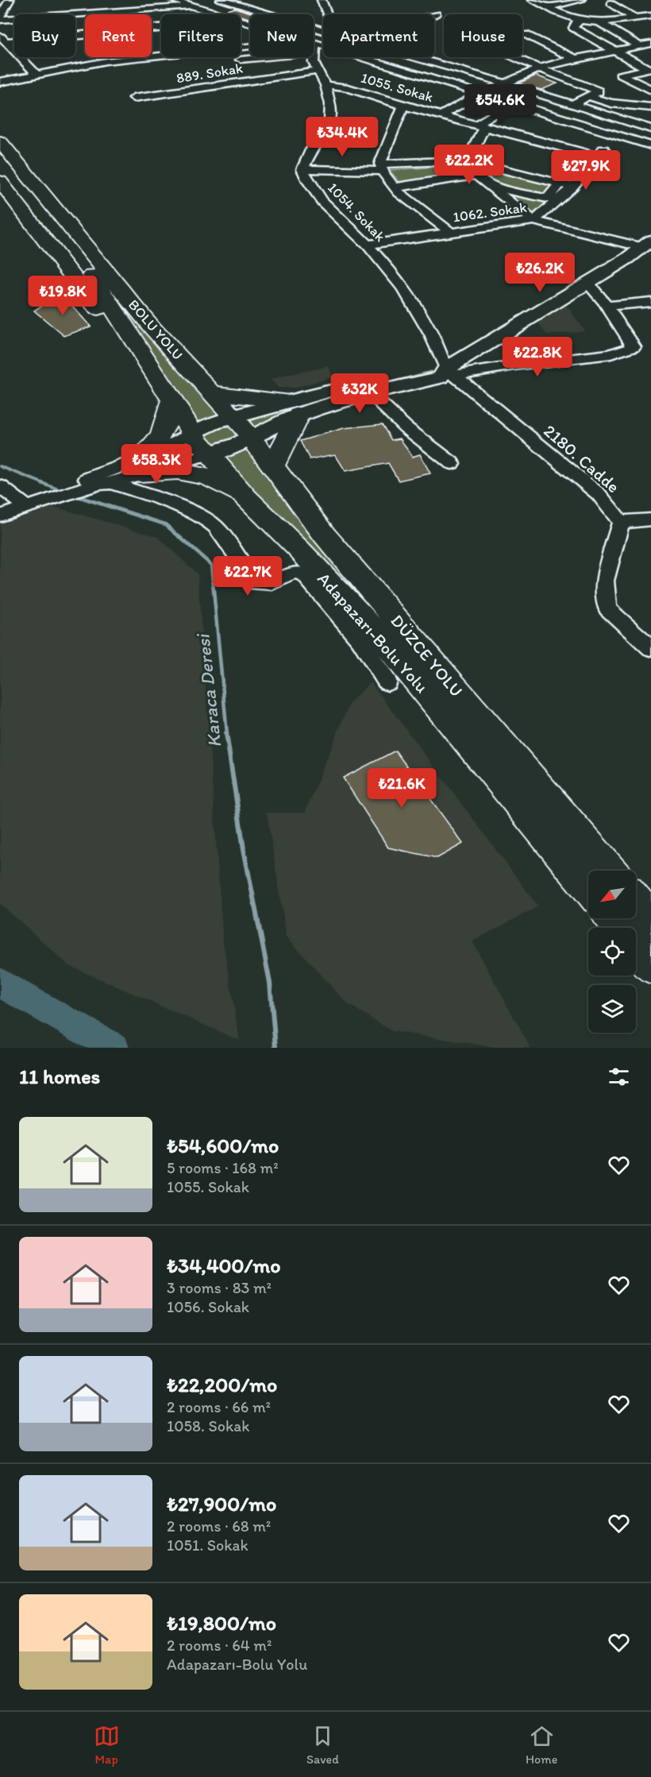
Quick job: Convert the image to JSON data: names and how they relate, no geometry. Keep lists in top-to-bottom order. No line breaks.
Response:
{"streets":{"highway":["BOLU YOLU","Adapazarı-Bolu Yolu","DÜZCE YOLU"],"street":["889. Sokak","1055. Sokak","1054. Sokak","1062. Sokak","2180. Cadde"]},"crossings":[["1054. Sokak","1062. Sokak"],["1054. Sokak","2180. Cadde"],["BOLU YOLU","DÜZCE YOLU"]],"water":["Karaca Deresi"],"north":"bottom left","page":{"chip":["Buy","Rent","Filters","New","Apartment","House"],"price":["₺54.6K","₺34.4K","₺22.2K","₺27.9K","₺26.2K","₺19.8K","₺22.8K","₺32K","₺58.3K","₺22.7K","₺21.6K"],"heading":"11 homes","list":[{"name":"₺54,600/mo","note":"5 rooms · 168 m² · 1055. Sokak"},{"name":"₺34,400/mo","note":"3 rooms · 83 m² · 1056. Sokak"},{"name":"₺22,200/mo","note":"2 rooms · 66 m² · 1058. Sokak"},{"name":"₺27,900/mo","note":"2 rooms · 68 m² · 1051. Sokak"},{"name":"₺19,800/mo","note":"2 rooms · 64 m² · Adapazarı-Bolu Yolu"}],"tabs":["Map","Saved","Home"]}}
